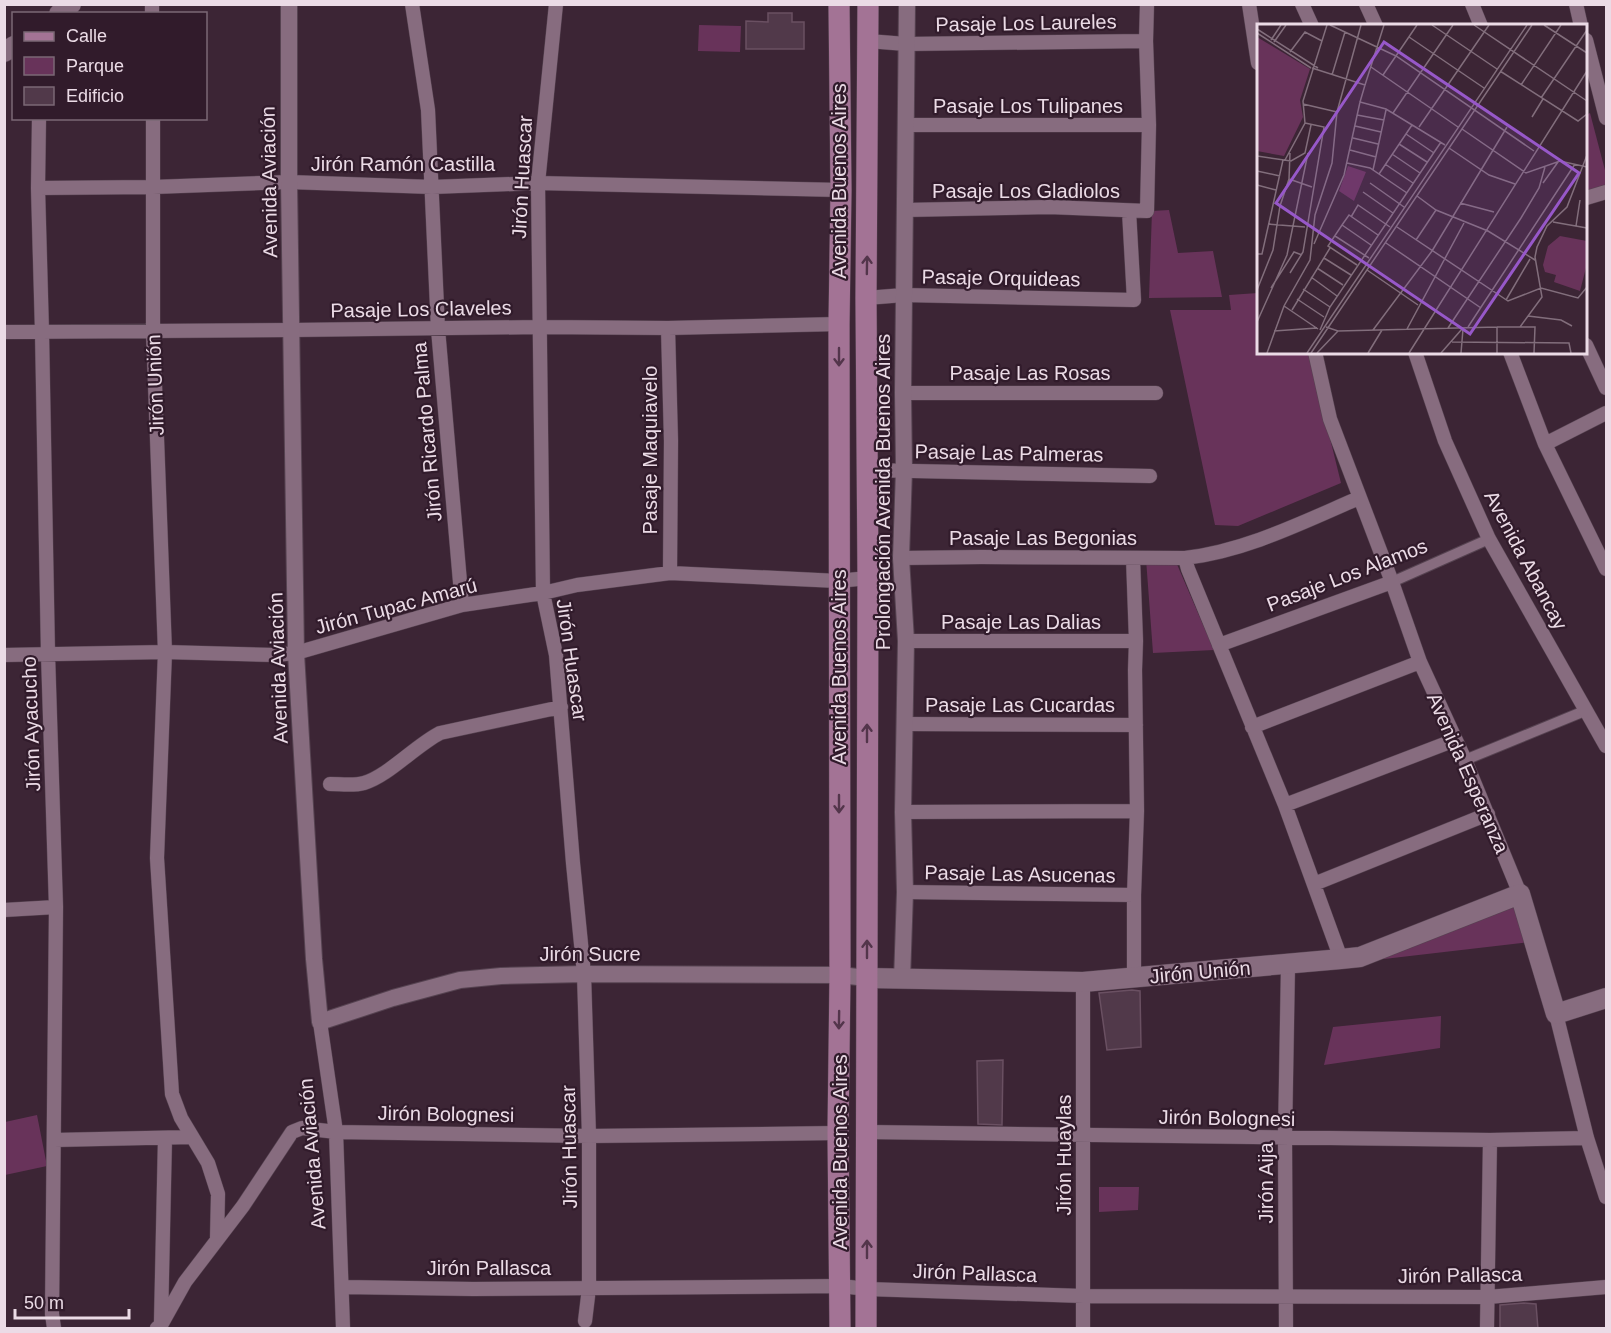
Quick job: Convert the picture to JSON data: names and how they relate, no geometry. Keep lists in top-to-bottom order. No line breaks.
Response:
{"streets":{"main road":["Avenida Buenos Aires","Jirón Unión","Avenida Esperanza"],"street":["Pasaje Los Laureles","Pasaje Los Tulipanes","Jirón Ramón Castilla","Jirón Huascar","Avenida Aviación","Pasaje Los Gladiolos","Pasaje Orquideas","Pasaje Los Claveles","Pasaje Las Rosas","Jirón Ricardo Palma","Pasaje Maquiavelo","Pasaje Las Palmeras","Prolongación Avenida Buenos Aires","Pasaje Las Begonias","Avenida Abancay","Pasaje Los Alamos","Jirón Tupac Amarú","Pasaje Las Dalias","Pasaje Las Cucardas","Jirón Ayacucho","Pasaje Las Asucenas","Jirón Sucre","Jirón Bolognesi","Jirón Huaylas","Jirón Aija","Jirón Pallasca"]},"crossings":[["Pasaje Los Laureles","Avenida Buenos Aires"],["Pasaje Los Laureles","Prolongación Avenida Buenos Aires"],["Pasaje Los Tulipanes","Pasaje Los Gladiolos"],["Pasaje Los Tulipanes","Prolongación Avenida Buenos Aires"],["Jirón Ramón Castilla","Jirón Huascar"],["Jirón Ramón Castilla","Avenida Buenos Aires"],["Jirón Ramón Castilla","Avenida Aviación"],["Jirón Ramón Castilla","Jirón Unión"],["Jirón Ramón Castilla","Jirón Ricardo Palma"],["Jirón Ramón Castilla","Jirón Ayacucho"],["Jirón Huascar","Pasaje Los Claveles"],["Jirón Huascar","Jirón Tupac Amarú"],["Jirón Huascar","Jirón Sucre"],["Jirón Huascar","Jirón Bolognesi"],["Jirón Huascar","Jirón Pallasca"],["Avenida Buenos Aires","Pasaje Orquideas"],["Avenida Buenos Aires","Pasaje Los Claveles"],["Avenida Buenos Aires","Jirón Unión"],["Avenida Buenos Aires","Pasaje Las Palmeras"],["Avenida Buenos Aires","Jirón Tupac Amarú"],["Avenida Buenos Aires","Jirón Sucre"],["Avenida Buenos Aires","Jirón Bolognesi"],["Avenida Buenos Aires","Jirón Pallasca"],["Avenida Aviación","Pasaje Los Claveles"],["Avenida Aviación","Jirón Tupac Amarú"],["Avenida Aviación","Jirón Sucre"],["Avenida Aviación","Jirón Bolognesi"],["Avenida Aviación","Jirón Pallasca"],["Pasaje Los Gladiolos","Pasaje Orquideas"],["Pasaje Los Gladiolos","Prolongación Avenida Buenos Aires"],["Pasaje Orquideas","Prolongación Avenida Buenos Aires"],["Pasaje Los Claveles","Jirón Unión"],["Pasaje Los Claveles","Jirón Ricardo Palma"],["Pasaje Los Claveles","Pasaje Maquiavelo"],["Pasaje Los Claveles","Jirón Ayacucho"],["Pasaje Las Rosas","Prolongación Avenida Buenos Aires"],["Jirón Unión","Prolongación Avenida Buenos Aires"],["Jirón Unión","Jirón Tupac Amarú"],["Jirón Unión","Avenida Esperanza"],["Jirón Unión","Jirón Sucre"],["Jirón Unión","Jirón Bolognesi"],["Jirón Unión","Jirón Huaylas"],["Jirón Unión","Jirón Aija"],["Jirón Ricardo Palma","Jirón Tupac Amarú"],["Pasaje Maquiavelo","Jirón Tupac Amarú"],["Pasaje Las Palmeras","Prolongación Avenida Buenos Aires"],["Prolongación Avenida Buenos Aires","Pasaje Las Begonias"],["Prolongación Avenida Buenos Aires","Pasaje Las Dalias"],["Prolongación Avenida Buenos Aires","Pasaje Las Cucardas"],["Prolongación Avenida Buenos Aires","Pasaje Las Asucenas"],["Pasaje Las Begonias","Avenida Esperanza"],["Avenida Abancay","Pasaje Los Alamos"],["Pasaje Los Alamos","Avenida Esperanza"],["Jirón Tupac Amarú","Jirón Ayacucho"],["Avenida Esperanza","Jirón Bolognesi"],["Jirón Bolognesi","Jirón Huaylas"],["Jirón Bolognesi","Jirón Aija"],["Jirón Huaylas","Jirón Pallasca"],["Jirón Aija","Jirón Pallasca"]],"legend":["Calle","Parque","Edificio"],"scale_bar":"50 m"}
